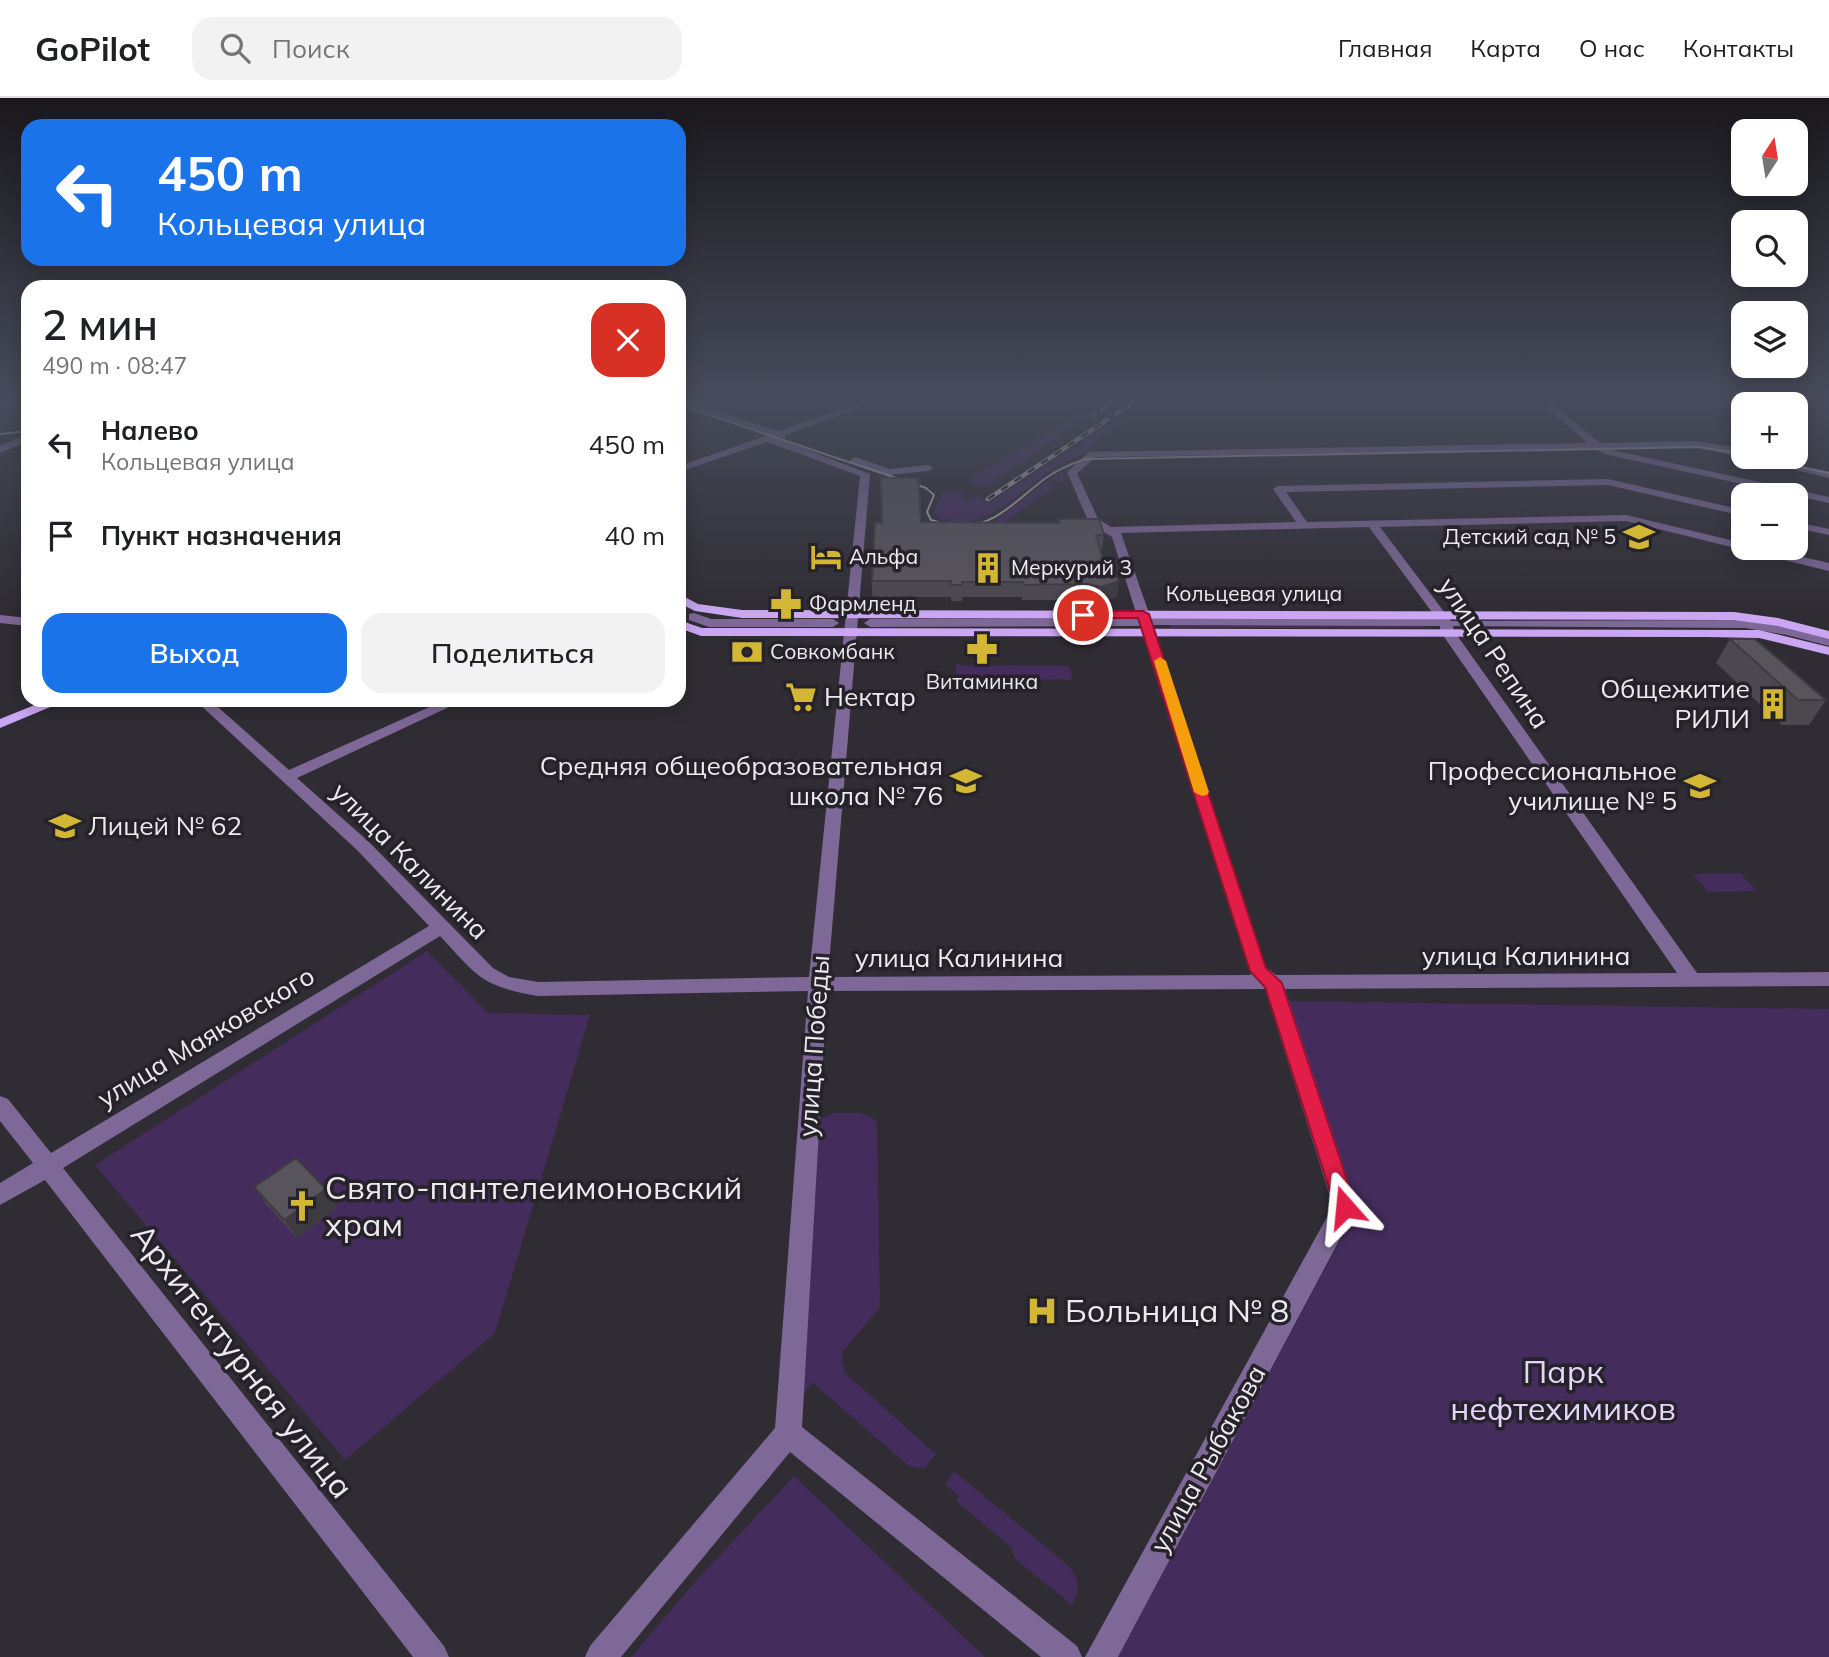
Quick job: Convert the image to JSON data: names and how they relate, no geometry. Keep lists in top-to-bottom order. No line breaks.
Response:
{"streets":{"main road":["Кольцевая улица"],"street":["улица Репина","улица Калинина","улица Маяковского","улица Победы","Архитектурная улица","улица Рыбакова"]},"crossings":[["Кольцевая улица","улица Репина"],["Кольцевая улица","улица Победы"],["Кольцевая улица","улица Рыбакова"],["улица Репина","улица Калинина"],["улица Калинина","улица Маяковского"],["улица Калинина","улица Победы"],["улица Калинина","улица Рыбакова"],["улица Маяковского","Архитектурная улица"]],"parks":["Парк нефтехимиков"],"places":{"school or university":["Детский сад № 5","Средняя общеобразовательная школа № 76","Профессиональное училище № 5","Лицей № 62"],"hotel":["Альфа"],"building":["Меркурий 3","Общежитие РИЛИ"],"pharmacy":["Фармленд","Витаминка"],"bank":["Совкомбанк"],"supermarket":["Нектар"],"church":["Свято-пантелеимоновский храм"],"hospital":["Больница № 8"]},"north":"top","page":{"header":"GoPilot","search":"Поиск","nav":["Главная","Карта","О нас","Контакты"],"map_buttons":["+","−"],"turn":["450 m","Кольцевая улица"],"heading":["2 мин","490 m · 08:47"],"list":[{"name":"Налево","note":"Кольцевая улица","value":"450 m"},{"name":"Пункт назначения","value":"40 m"}],"buttons":["Выход","Поделиться"]}}
